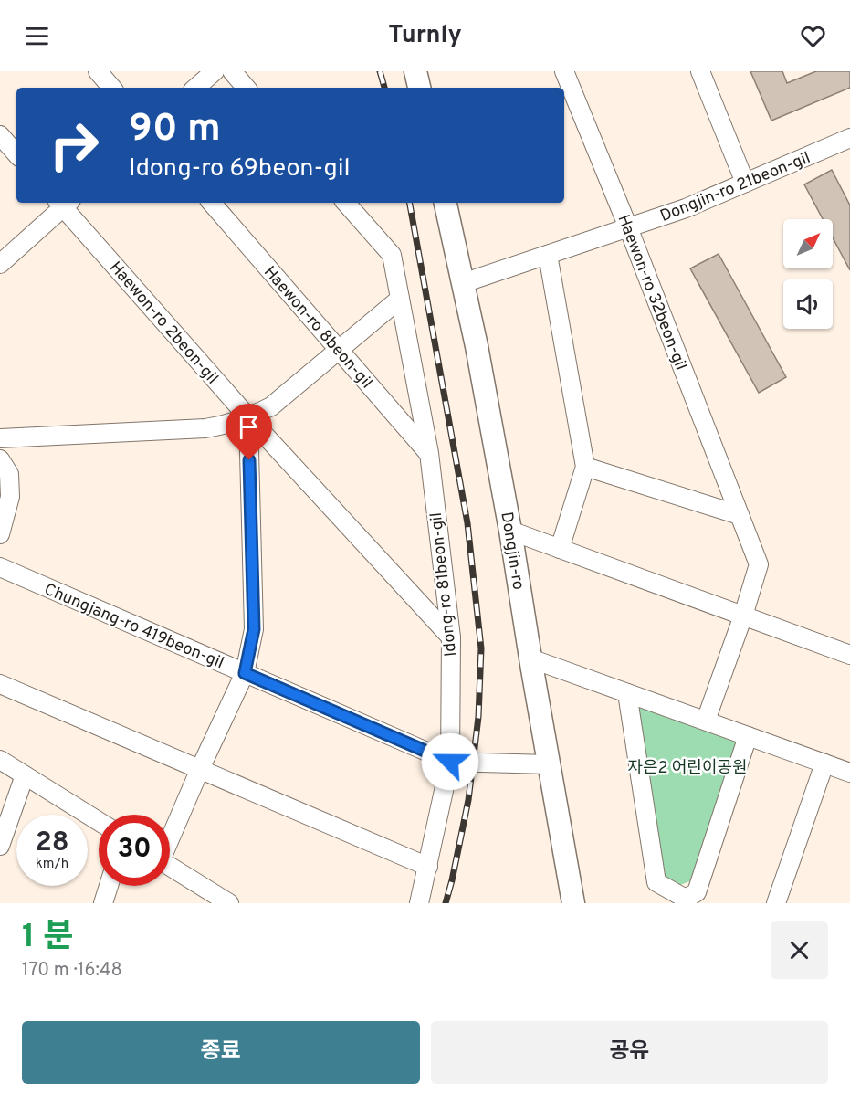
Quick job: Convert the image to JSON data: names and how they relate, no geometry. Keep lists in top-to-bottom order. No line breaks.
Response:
{"streets":{"main road":["Dongjin-ro"],"street":["Dongjin-ro 21beon-gil","Haewon-ro 32beon-gil","Haewon-ro 2beon-gil","Haewon-ro 8beon-gil","Idong-ro 81beon-gil","Chungjang-ro 419beon-gil"]},"crossings":[["Dongjin-ro 21beon-gil","Haewon-ro 32beon-gil"],["Dongjin-ro 21beon-gil","Dongjin-ro"],["Haewon-ro 2beon-gil","Idong-ro 81beon-gil"],["Haewon-ro 8beon-gil","Idong-ro 81beon-gil"],["Dongjin-ro","Chungjang-ro 419beon-gil"],["Idong-ro 81beon-gil","Chungjang-ro 419beon-gil"]],"parks":["자은2 어린이공원"],"north":"top right","page":{"header":"Turnly","turn":["90 m","Idong-ro 69beon-gil"],"speed":"28 km/h","limit":"30","heading":["1 분","170 m · 16:48"],"buttons":["종료","공유"]}}
